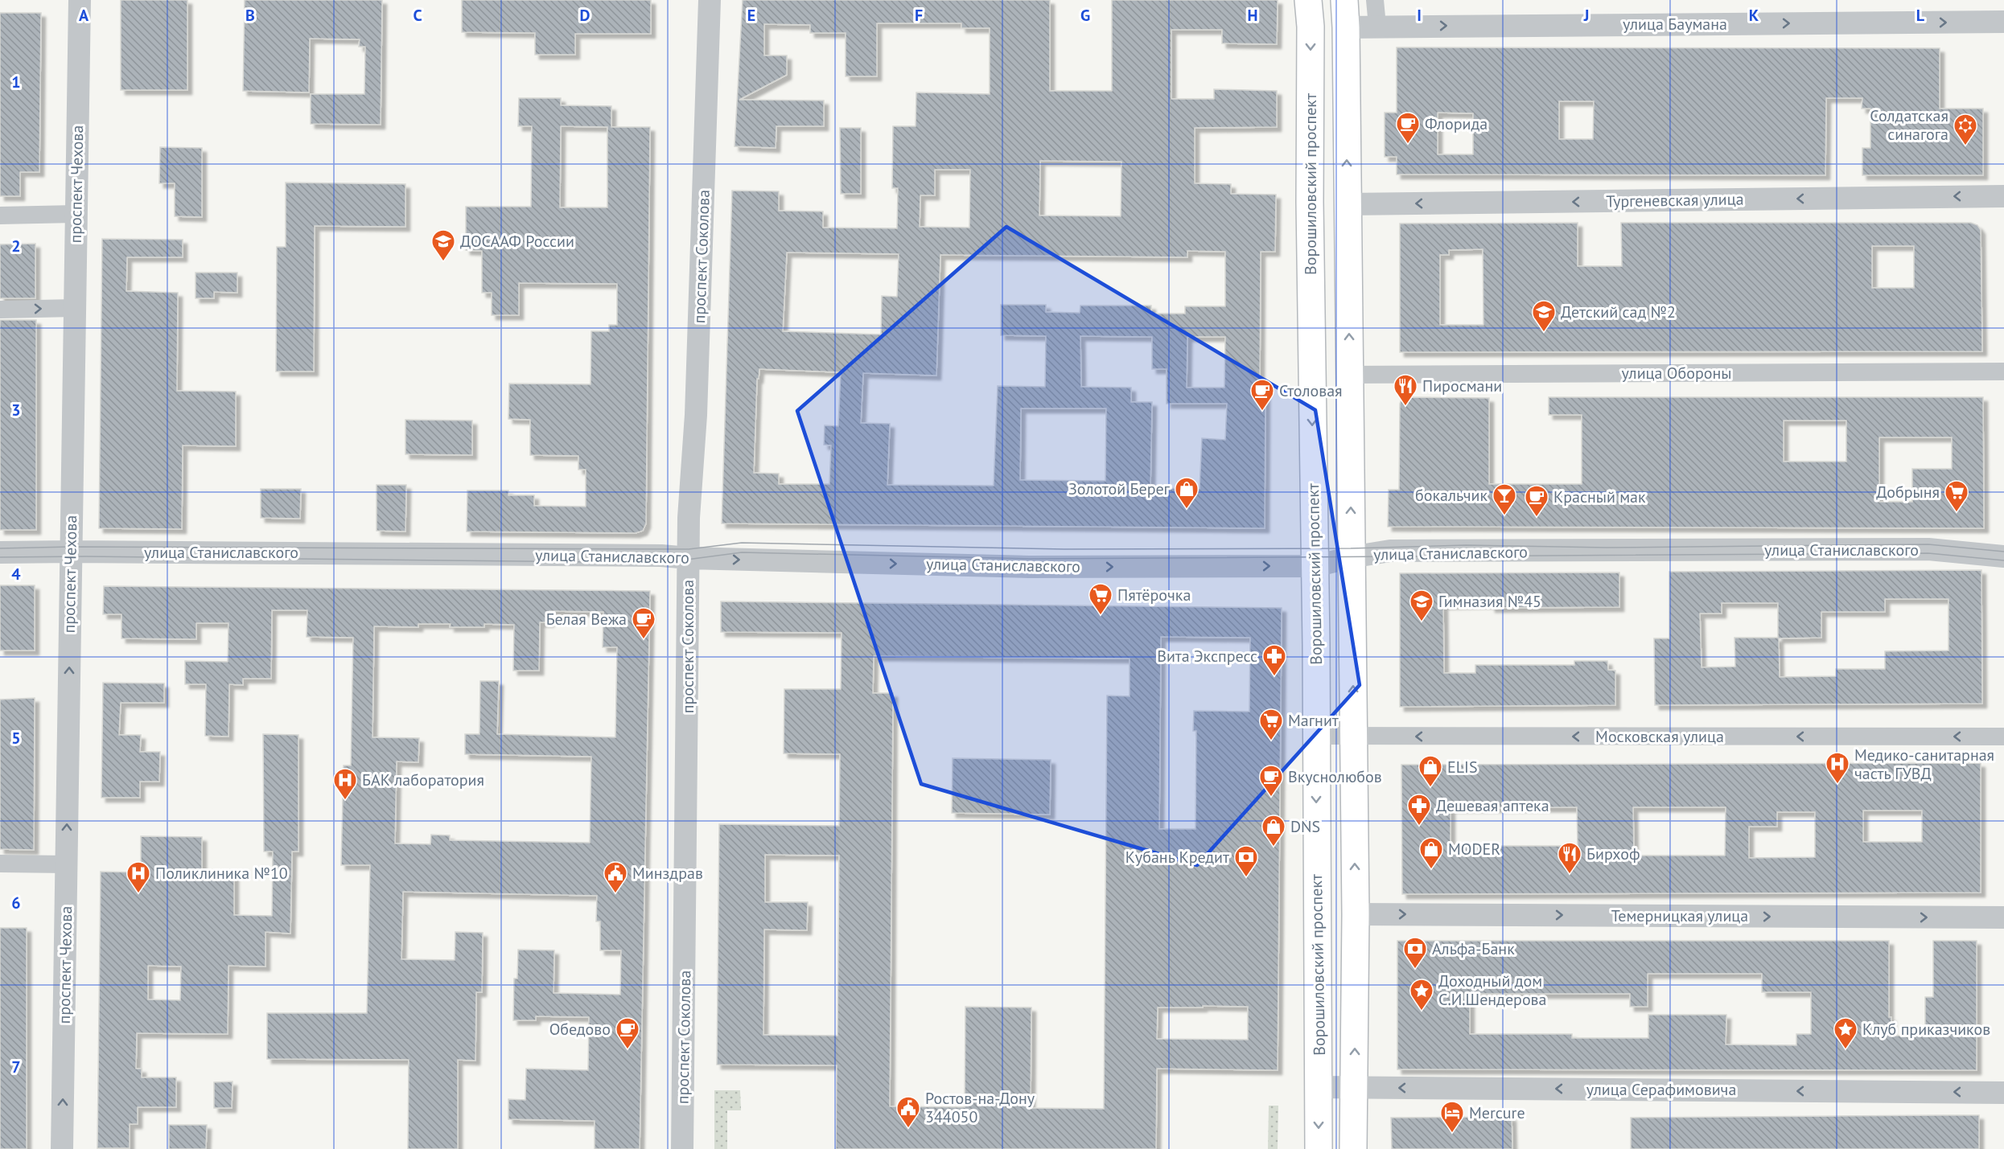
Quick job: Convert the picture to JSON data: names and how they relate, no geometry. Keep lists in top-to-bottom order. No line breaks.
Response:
{"streets":{"main road":["Ворошиловский проспект"],"street":["улица Баумана","проспект Чехова","Тургеневская улица","проспект Соколова","улица Обороны","улица Станиславского","Московская улица","Темерницкая улица","улица Серафимовича"]},"crossings":[["проспект Чехова","улица Станиславского"],["Ворошиловский проспект","улица Станиславского"],["Ворошиловский проспект","Московская улица"],["Ворошиловский проспект","улица Серафимовича"],["проспект Соколова","улица Станиславского"]],"one_way":["улица Баумана","проспект Чехова","Тургеневская улица","Московская улица","Темерницкая улица","улица Серафимовича"],"places":{"cafe":["Флорида","Столовая","Красный мак","Белая Вежа","Вкуснолюбов","Обедово"],"synagogue":["Солдатская синагога"],"school or university":["ДОСААФ России","Детский сад №2","Гимназия №45"],"restaurant":["Пиросмани","Бирхоф"],"shop":["Золотой Берег","ELIS","DNS","MODER"],"supermarket":["Добрыня","Пятёрочка","Магнит"],"bar":["бокальчик"],"pharmacy":["Вита Экспресс","Дешевая аптека"],"hospital":["Медико-санитарная часть ГУВД","БАК лаборатория","Поликлиника №10"],"bank":["Кубань Кредит","Альфа-Банк"],"public building":["Минздрав","Ростов-на-Дону 344050"],"place":["Доходный дом С.И.Шендерова","Клуб приказчиков"],"hotel":["Mercure"]},"grid":{"columns":["A","B","C","D","E","F","G","H","I","J","K","L"],"rows":["1","2","3","4","5","6","7"]}}
